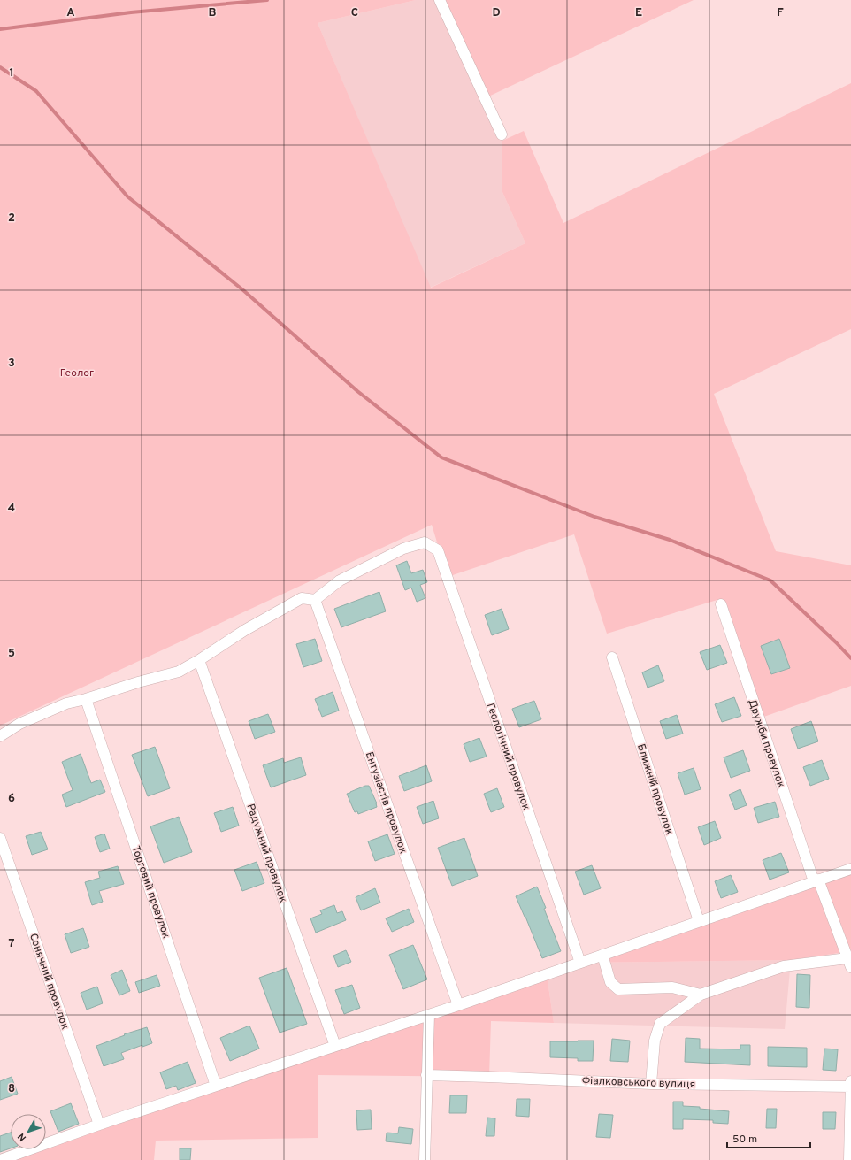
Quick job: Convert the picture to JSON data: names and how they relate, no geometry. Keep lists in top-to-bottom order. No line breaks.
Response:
{"streets":{"street":["Дружби провулок","Геологічний провулок","Ближній провулок","Ентузіастів провулок","Радужний провулок","Торговий провулок","Сонячний провулок","Фіалковського вулиця"]},"crossings":[["Геологічний провулок","Ентузіастів провулок"]],"parks":["Геолог"],"scale_bar":"50 m","north":"bottom left","grid":{"columns":["A","B","C","D","E","F"],"rows":["1","2","3","4","5","6","7","8"]}}
